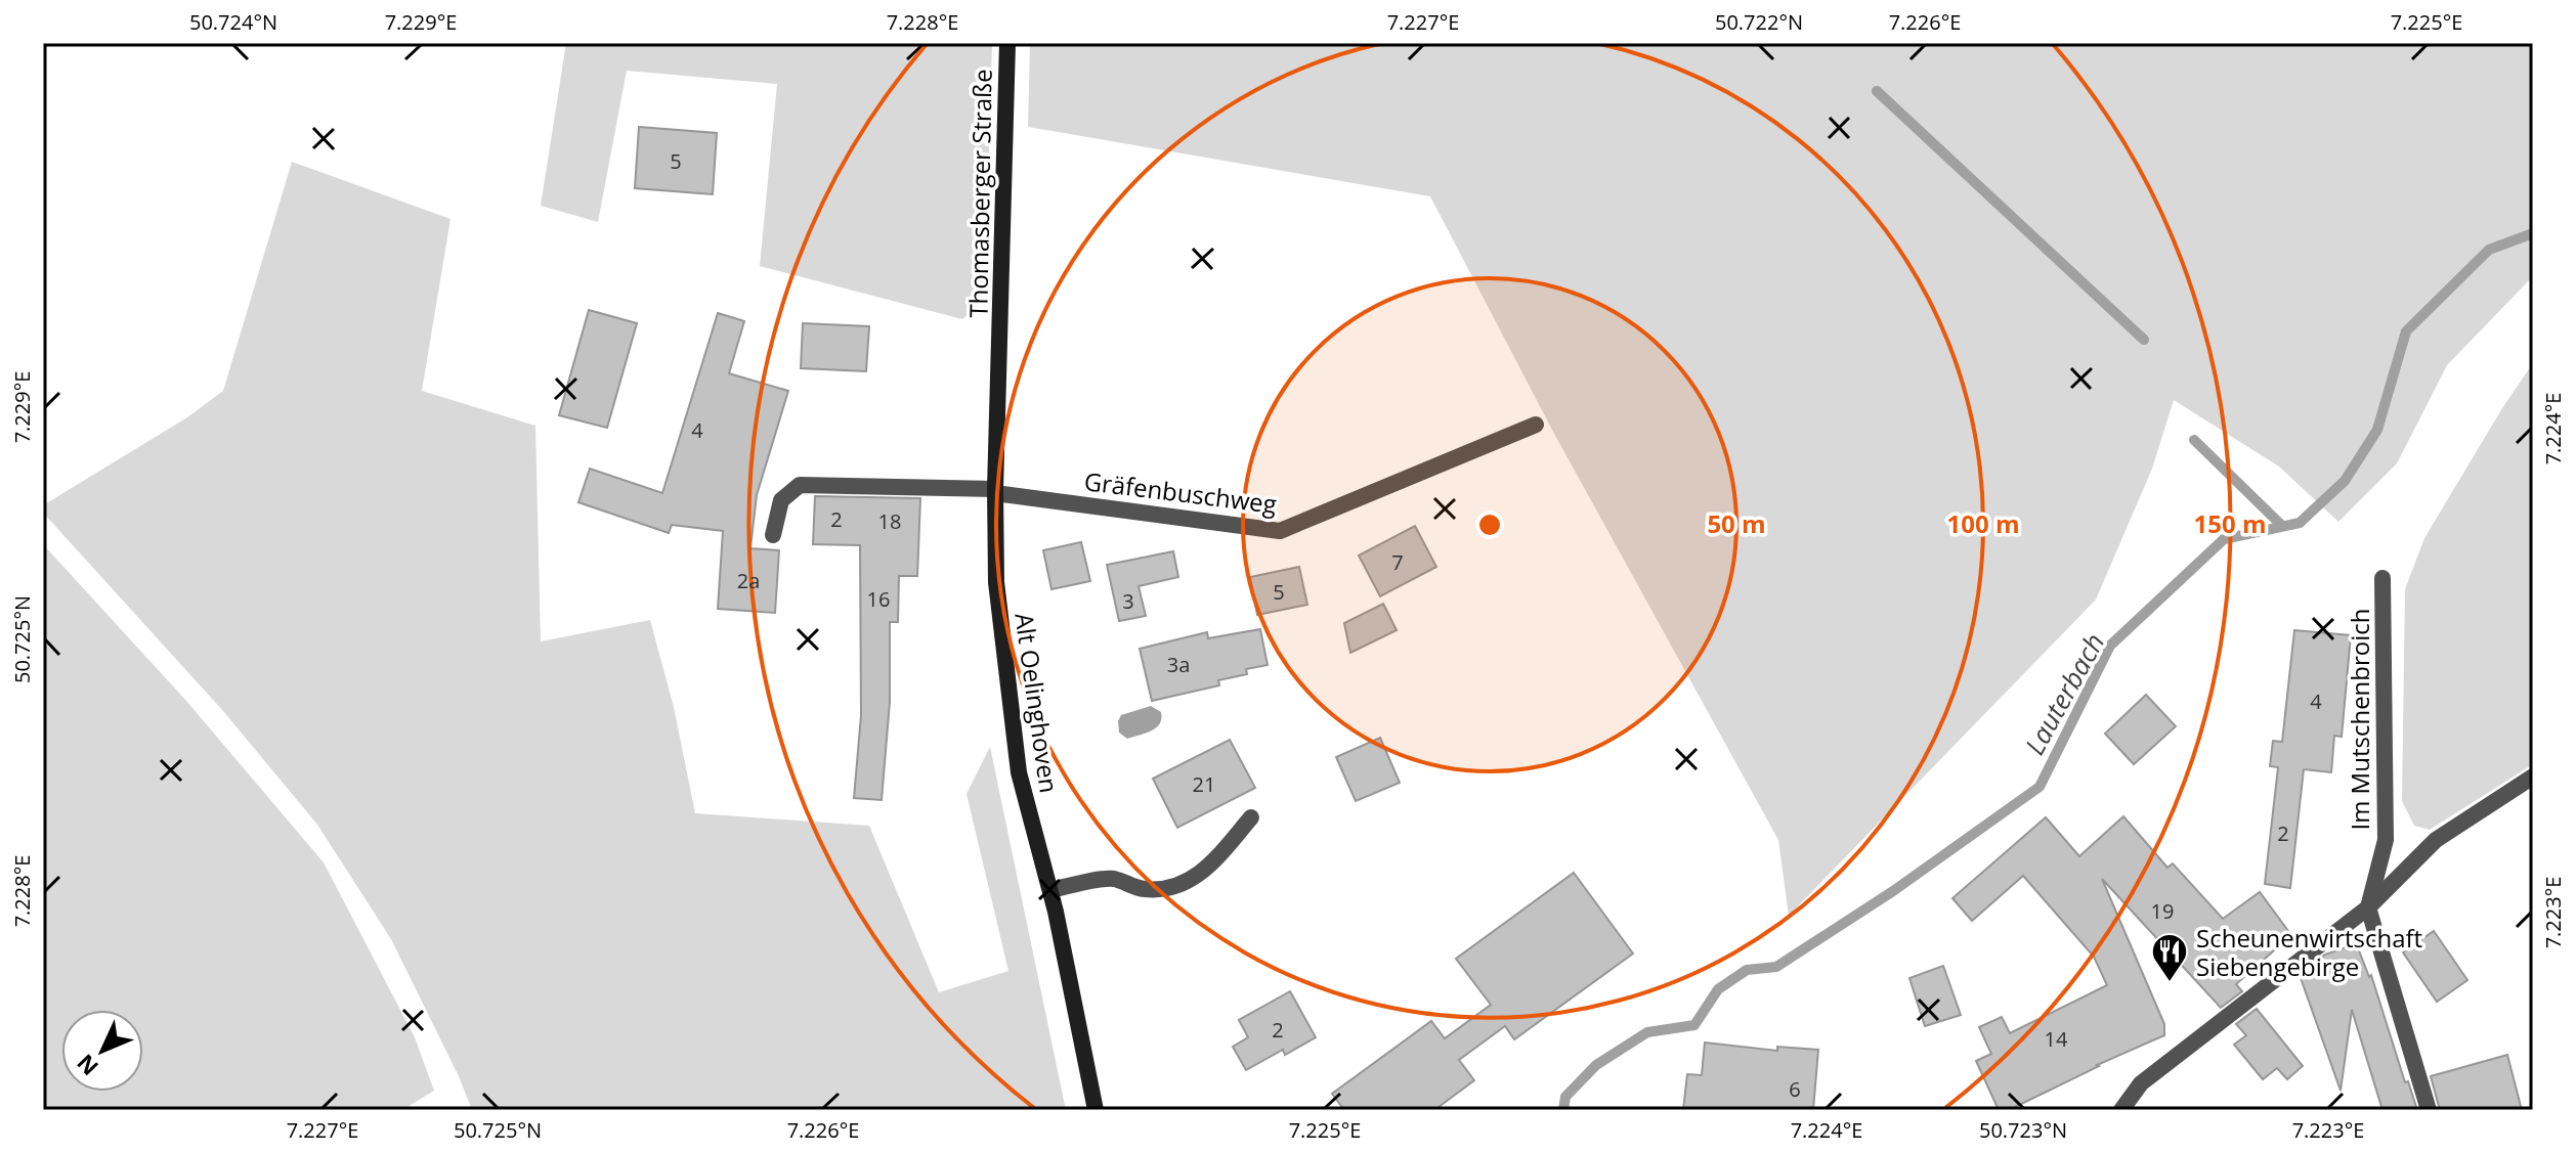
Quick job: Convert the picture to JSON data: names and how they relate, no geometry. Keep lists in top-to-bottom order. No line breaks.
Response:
{"streets":{"main road":["Thomasberger Straße","Alt Oelinghoven"],"street":["Gräfenbuschweg","Im Mutschenbroich"]},"crossings":[["Thomasberger Straße","Alt Oelinghoven"],["Gräfenbuschweg","Alt Oelinghoven"]],"water":["Lauterbach"],"places":{"restaurant":["Scheunenwirtschaft Siebengebirge"]},"house_numbers":["5","4","2","18","7","2a","5","16","3","3a","4","21","2","19","2","14","6"],"north":"bottom left","coordinates":["50.724°N","7.229°E","7.228°E","7.227°E","50.722°N","7.226°E","7.225°E","7.224°E","50.725°N","7.223°E","50.723°N"],"rings":["50 m","100 m","150 m"]}
